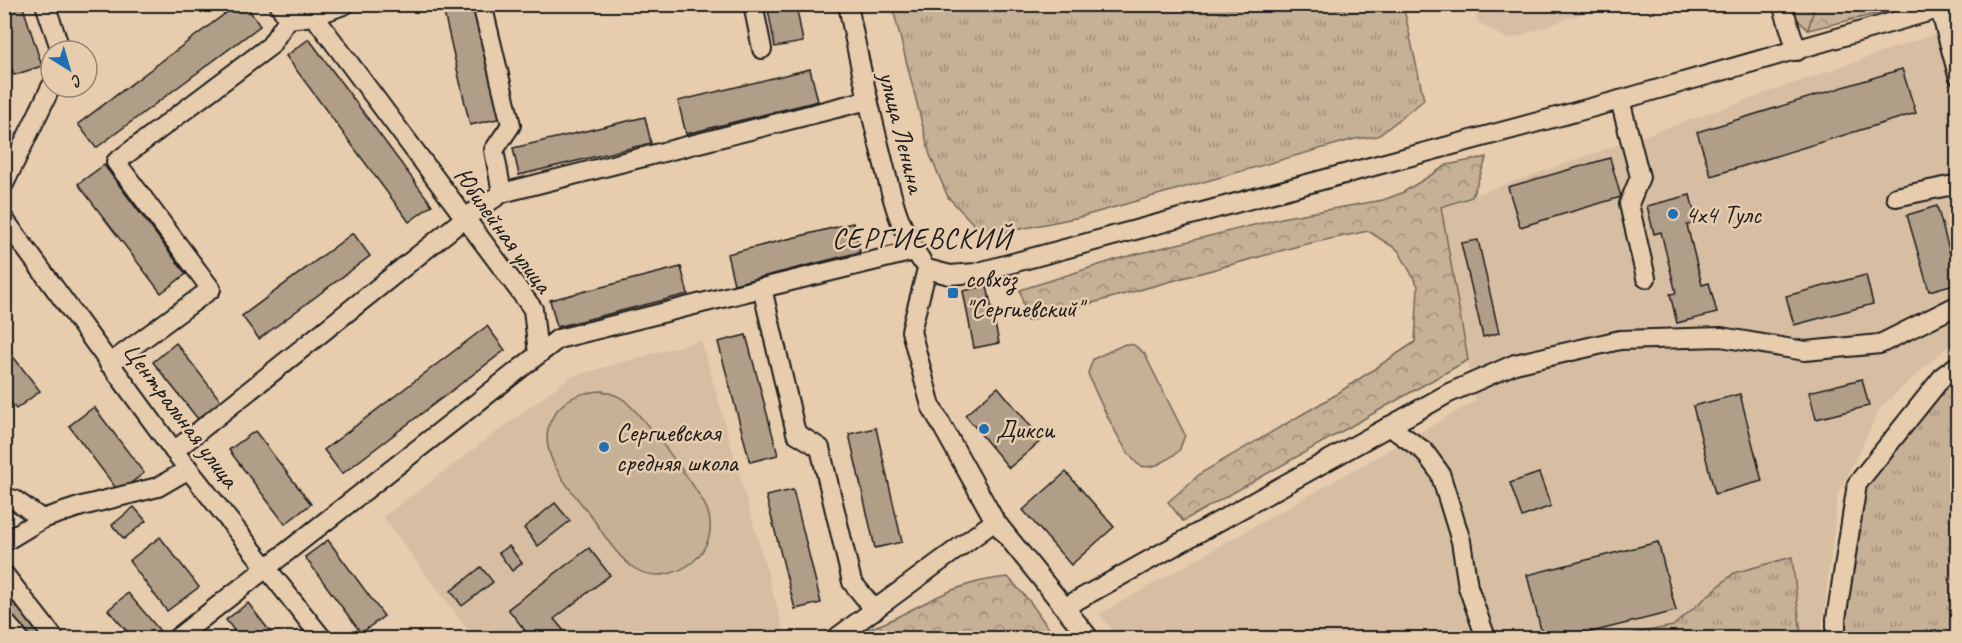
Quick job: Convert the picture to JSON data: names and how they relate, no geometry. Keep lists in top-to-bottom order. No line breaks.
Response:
{"streets":{"street":["улица Ленина","Юбилейная улица","Центральная улица"]},"districts":["СЕРГИЕВСКИЙ"],"places":{"other":["4x4 Тулс","Дикси","Сергиевская средняя школа"],"transit":["совхоз \"Сергиевский\""]},"north":"bottom right"}
